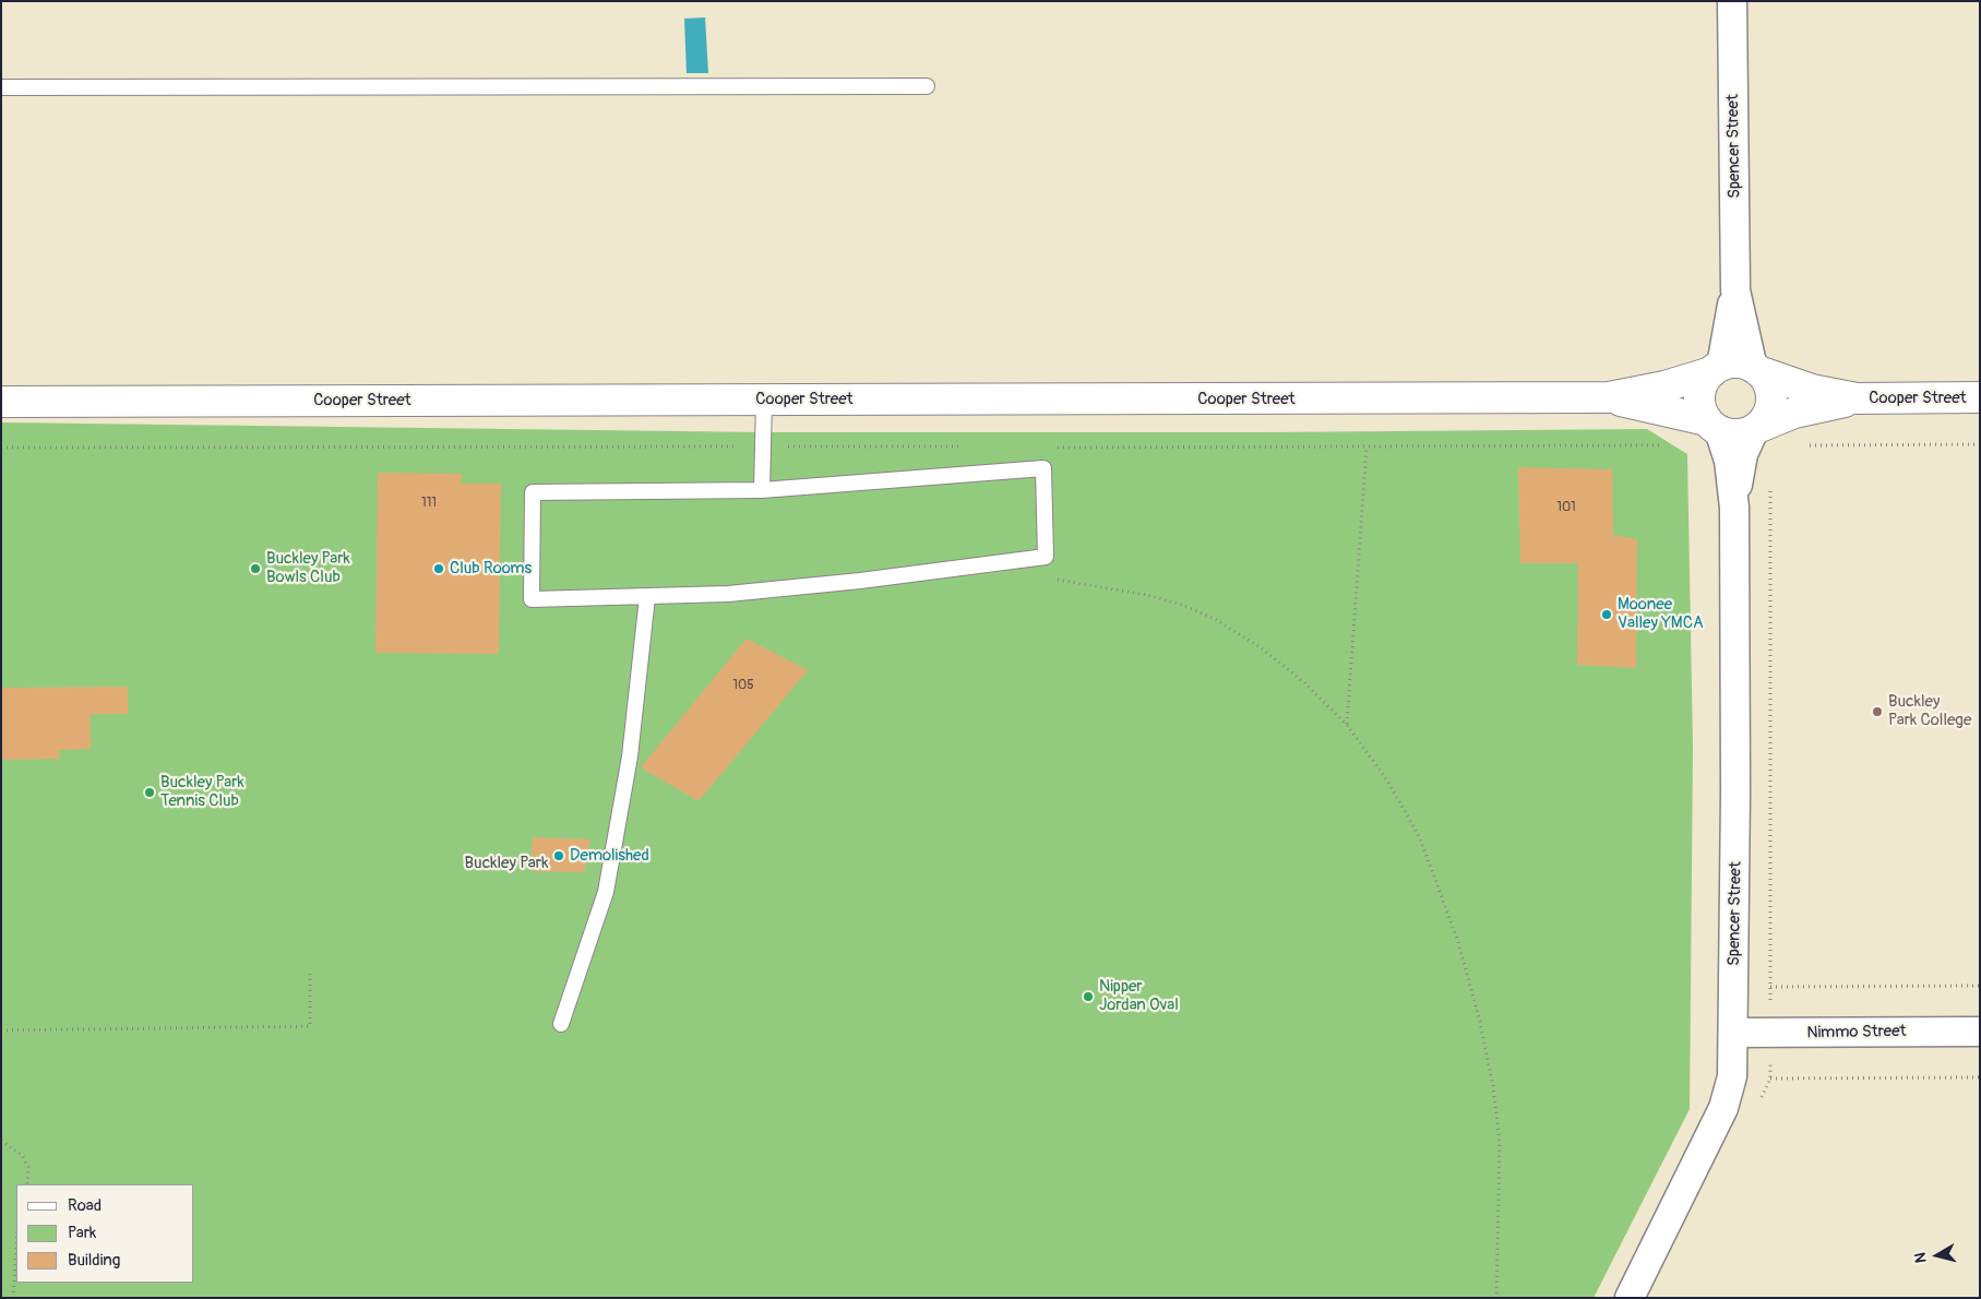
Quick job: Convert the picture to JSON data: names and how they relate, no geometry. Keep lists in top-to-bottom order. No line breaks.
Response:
{"streets":{"street":["Spencer Street","Cooper Street","Nimmo Street"]},"crossings":[["Spencer Street","Cooper Street"],["Spencer Street","Nimmo Street"]],"parks":["Buckley Park"],"places":["Buckley Park Bowls Club","Club Rooms","Moonee Valley YMCA","Buckley Park College","Buckley Park Tennis Club","Demolished","Nipper Jordan Oval"],"house_numbers":["111","101","105"],"legend":["Road","Park","Building"],"north":"left"}
